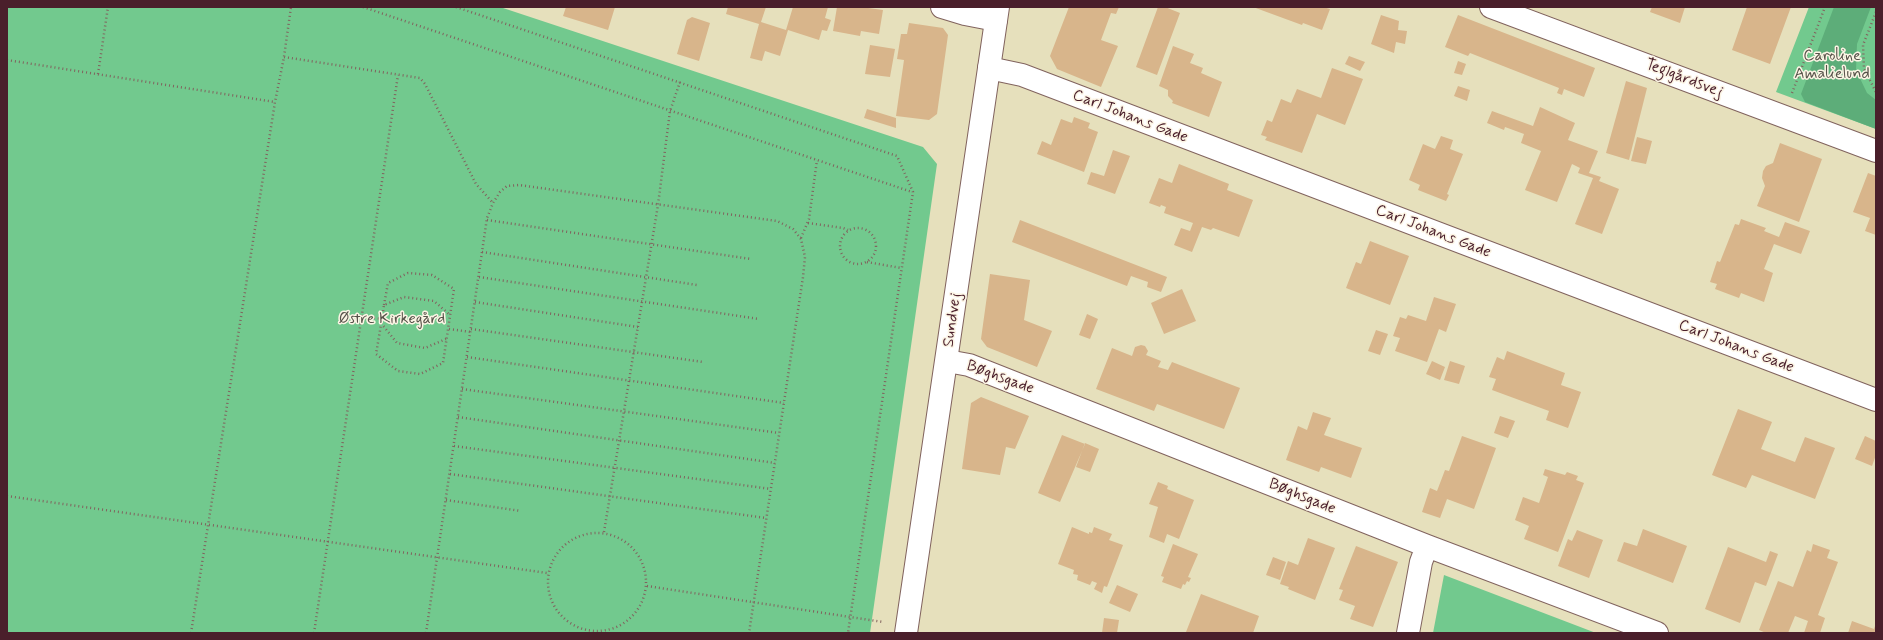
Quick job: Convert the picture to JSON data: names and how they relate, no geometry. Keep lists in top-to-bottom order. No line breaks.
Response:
{"streets":{"street":["Teglgårdsvej","Carl Johans Gade","Sundvej","Bøghsgade"]},"crossings":[["Carl Johans Gade","Sundvej"],["Sundvej","Bøghsgade"]],"parks":["Caroline Amalielund","Østre Kirkegård"]}
